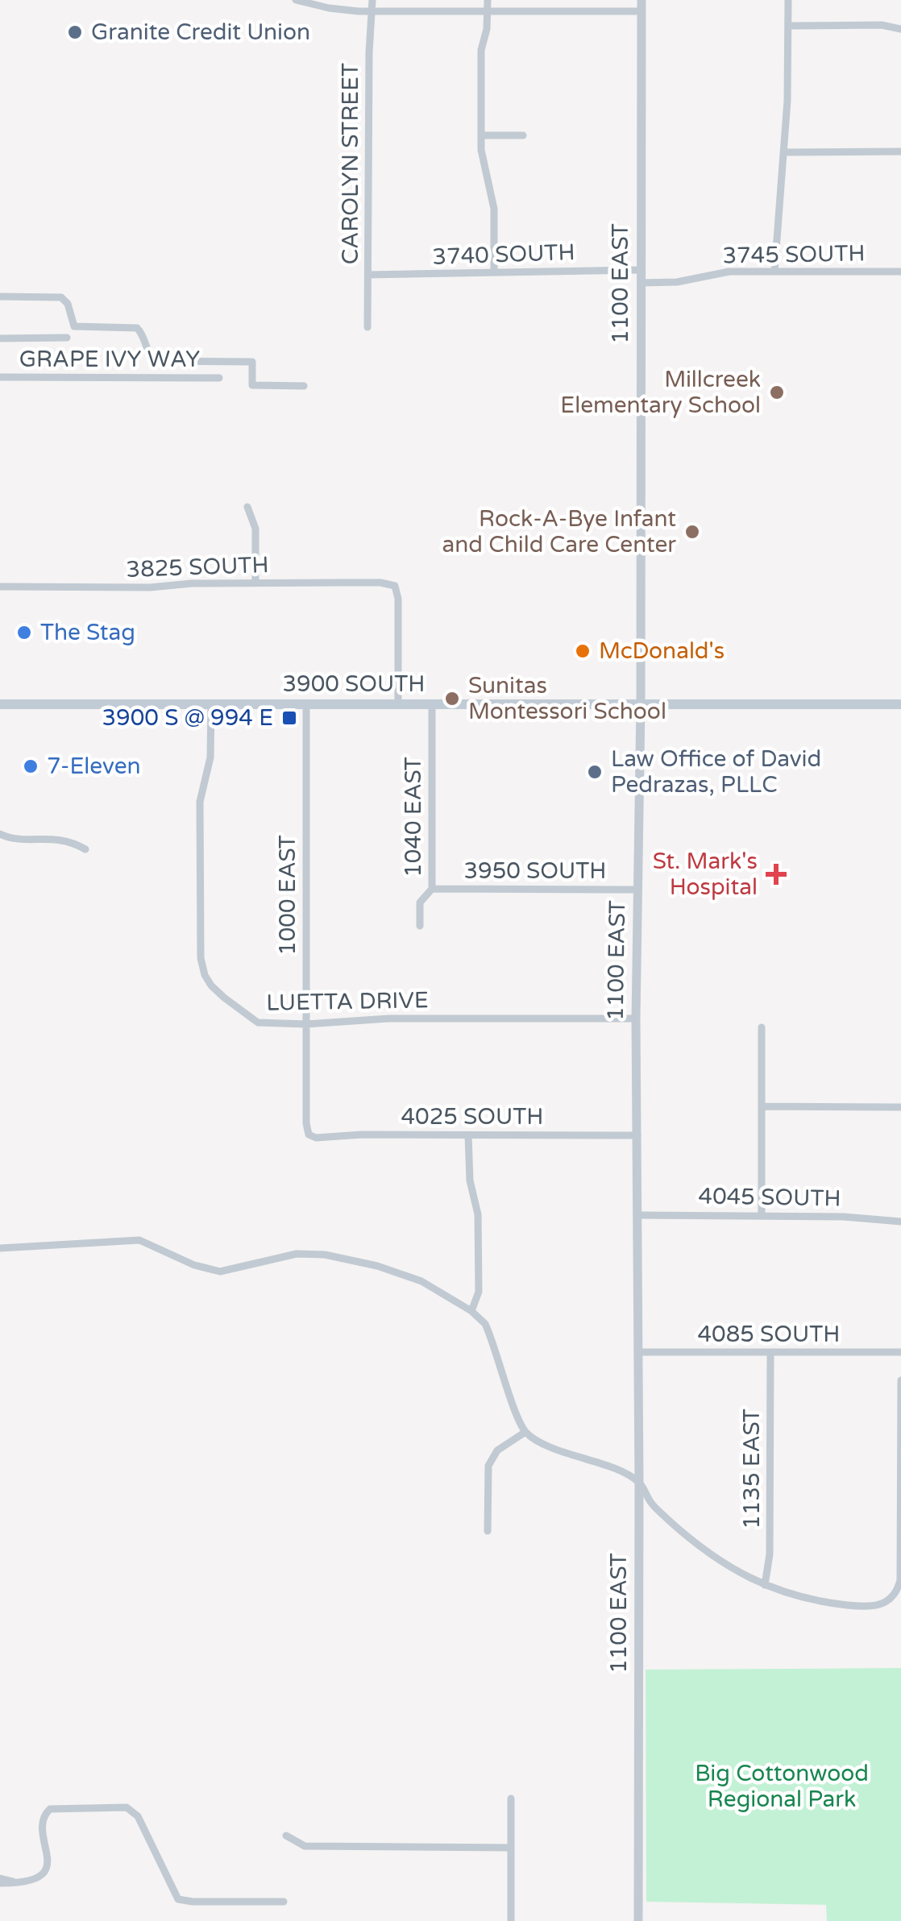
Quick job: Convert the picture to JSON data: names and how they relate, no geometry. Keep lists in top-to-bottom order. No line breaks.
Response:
{"streets":{"main road":["3900 SOUTH"],"street":["CAROLYN STREET","3740 SOUTH","3745 SOUTH","1100 EAST","GRAPE IVY WAY","3825 SOUTH","1040 EAST","3950 SOUTH","1000 EAST","LUETTA DRIVE","4025 SOUTH","4045 SOUTH","4085 SOUTH","1135 EAST"]},"crossings":[["CAROLYN STREET","3740 SOUTH"],["3740 SOUTH","1100 EAST"],["3745 SOUTH","1100 EAST"],["1100 EAST","3900 SOUTH"],["1100 EAST","3950 SOUTH"],["1100 EAST","LUETTA DRIVE"],["1100 EAST","4025 SOUTH"],["1100 EAST","4045 SOUTH"],["1100 EAST","4085 SOUTH"],["3825 SOUTH","3900 SOUTH"],["3900 SOUTH","1040 EAST"],["3900 SOUTH","1000 EAST"],["3900 SOUTH","LUETTA DRIVE"],["1040 EAST","3950 SOUTH"],["1000 EAST","LUETTA DRIVE"],["1000 EAST","4025 SOUTH"],["4085 SOUTH","1135 EAST"]],"parks":["Big Cottonwood Regional Park"],"places":{"other":["Granite Credit Union","Millcreek Elementary School","Rock-A-Bye Infant and Child Care Center","The Stag","McDonald's","Sunitas Montessori School","7-Eleven","Law Office of David Pedrazas, PLLC"],"transit":["3900 S @ 994 E"],"health":["St. Mark's Hospital"]}}
